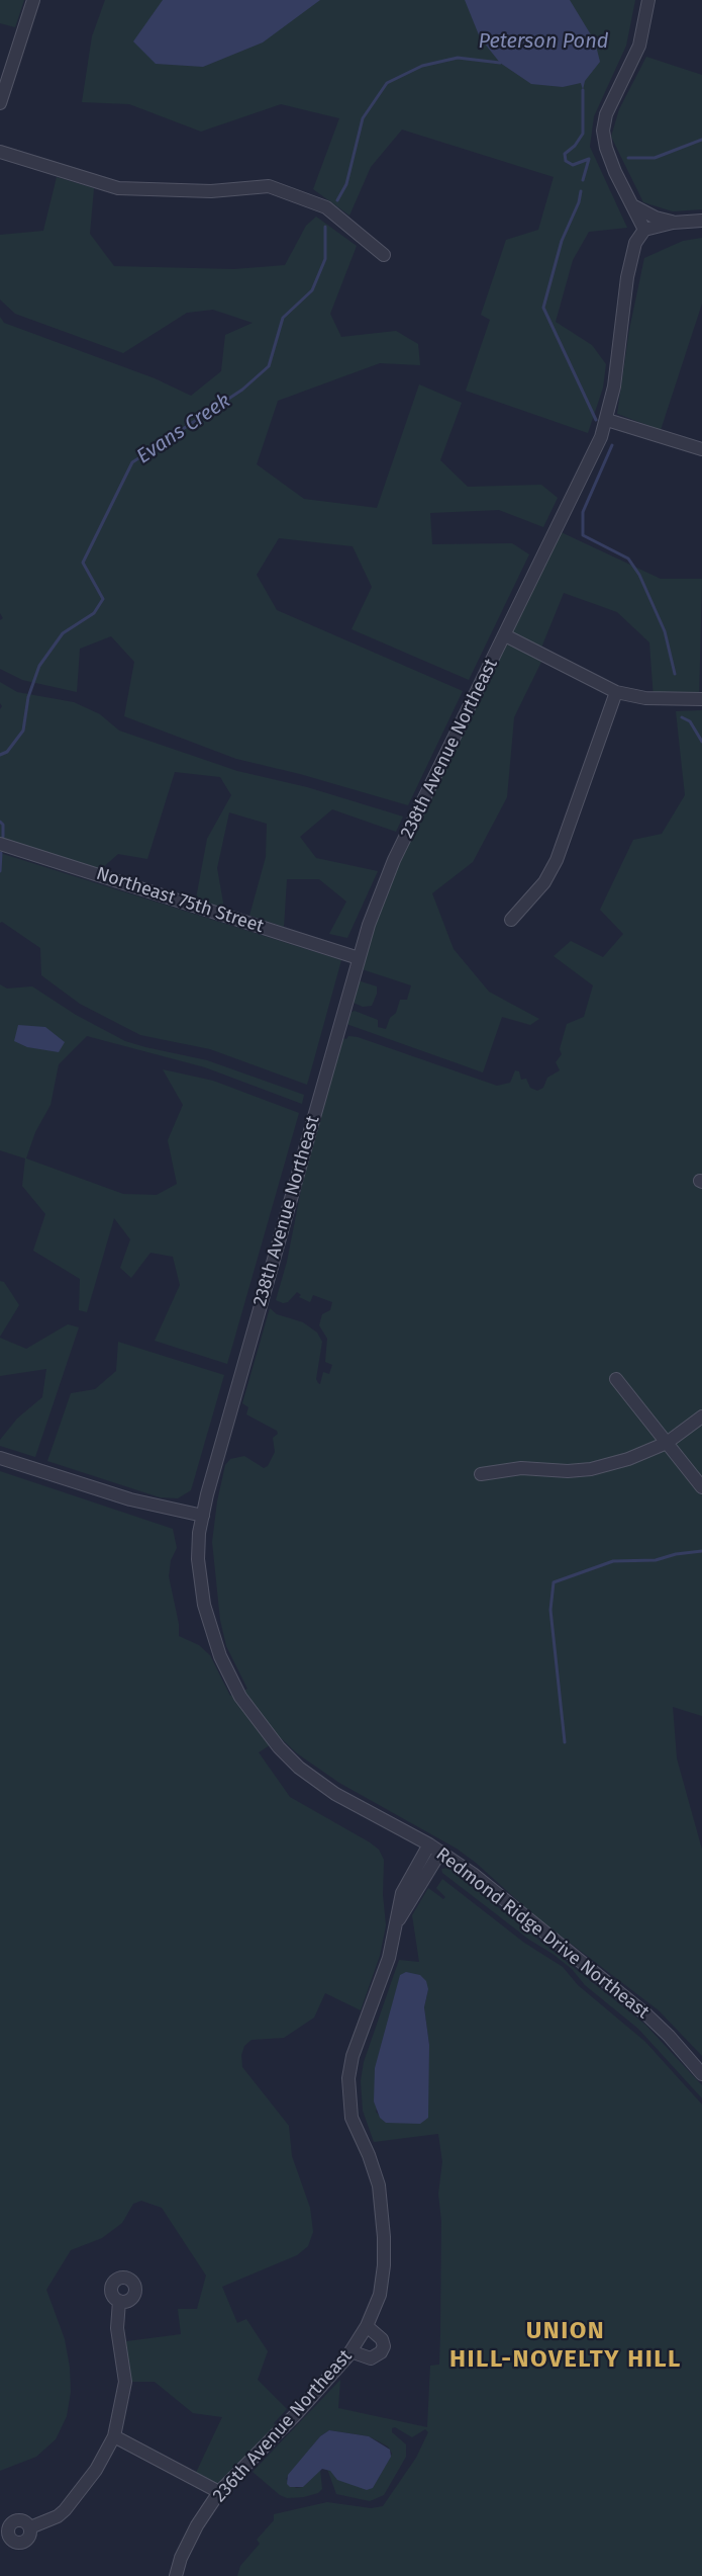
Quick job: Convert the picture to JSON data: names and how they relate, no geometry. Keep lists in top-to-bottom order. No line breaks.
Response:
{"streets":{"street":["238th Avenue Northeast","Northeast 75th Street","Redmond Ridge Drive Northeast","236th Avenue Northeast"]},"crossings":[["238th Avenue Northeast","Northeast 75th Street"],["238th Avenue Northeast","Redmond Ridge Drive Northeast"],["Redmond Ridge Drive Northeast","236th Avenue Northeast"]],"districts":["UNION HILL-NOVELTY HILL"],"water":["Peterson Pond","Evans Creek"]}
